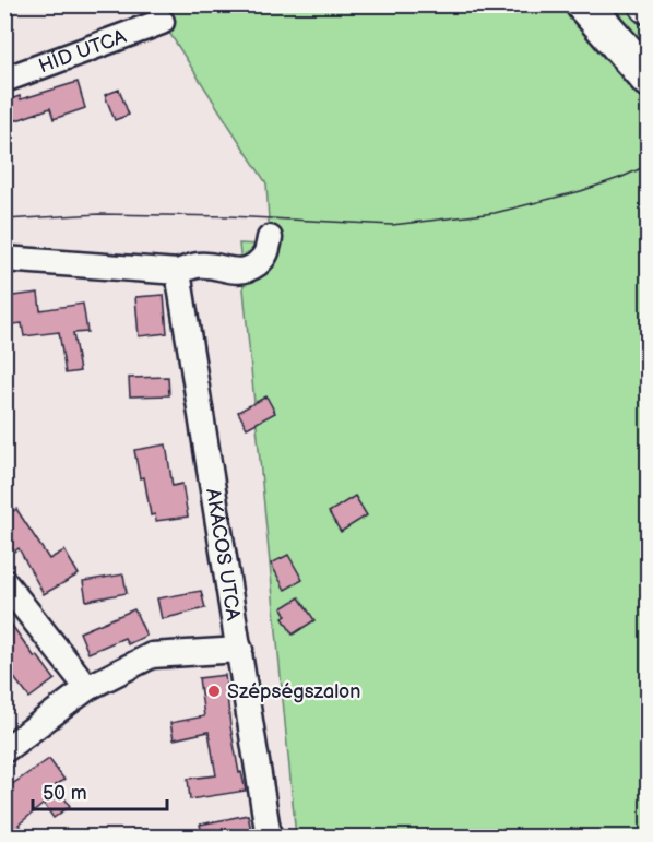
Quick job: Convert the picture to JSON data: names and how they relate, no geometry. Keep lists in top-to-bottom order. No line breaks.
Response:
{"streets":{"street":["HÍD UTCA","AKÁCOS UTCA"]},"places":["Szépségszalon"],"scale_bar":"50 m"}
